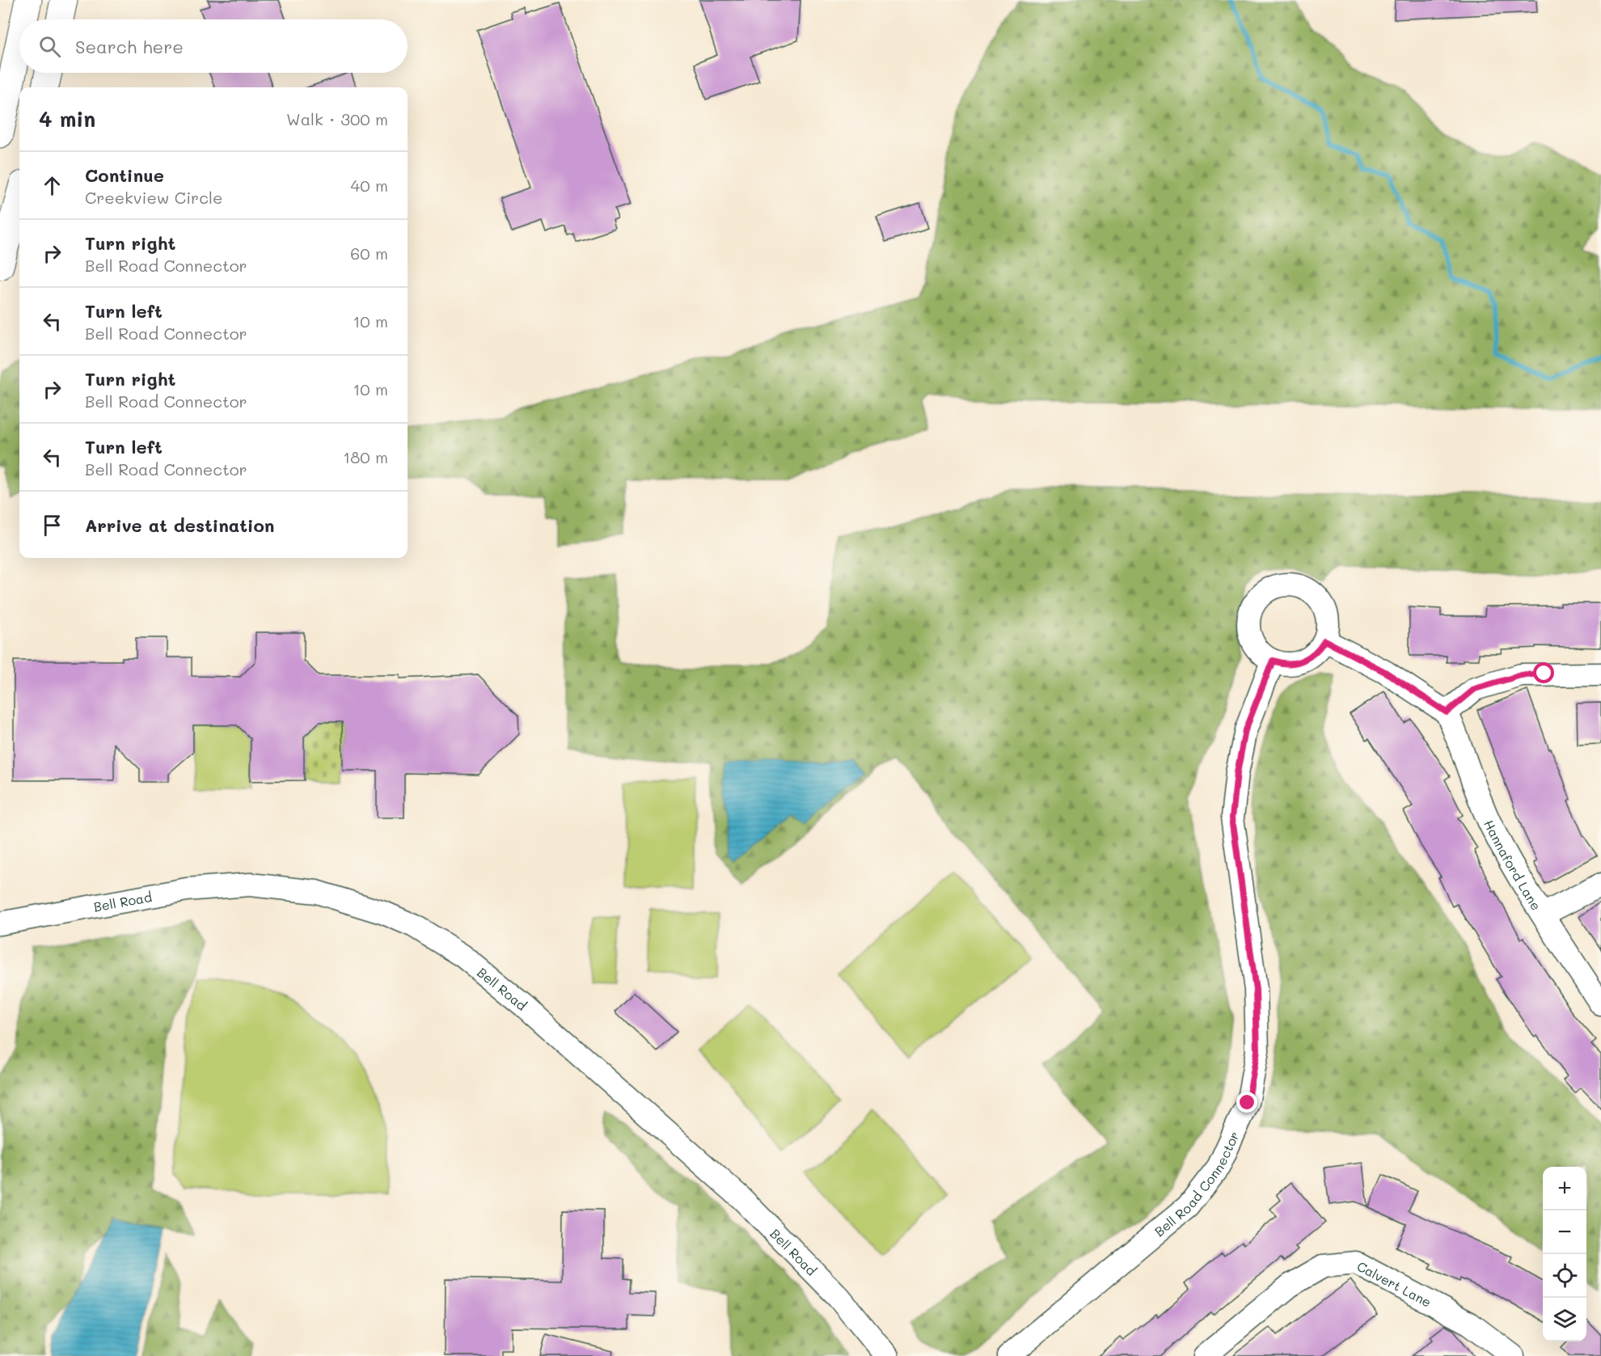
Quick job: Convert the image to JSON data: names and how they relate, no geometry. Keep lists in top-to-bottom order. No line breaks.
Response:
{"streets":{"street":["Hannaford Lane","Bell Road","Bell Road Connector","Calvert Lane"]},"page":{"search":"Search here","heading":["4 min","Walk · 300 m"],"list":[["Continue","Creekview Circle","40 m"],["Turn right","Bell Road Connector","60 m"],["Turn left","Bell Road Connector","10 m"],["Turn right","Bell Road Connector","10 m"],["Turn left","Bell Road Connector","180 m"],"Arrive at destination"],"map_buttons":["+","−"]}}
